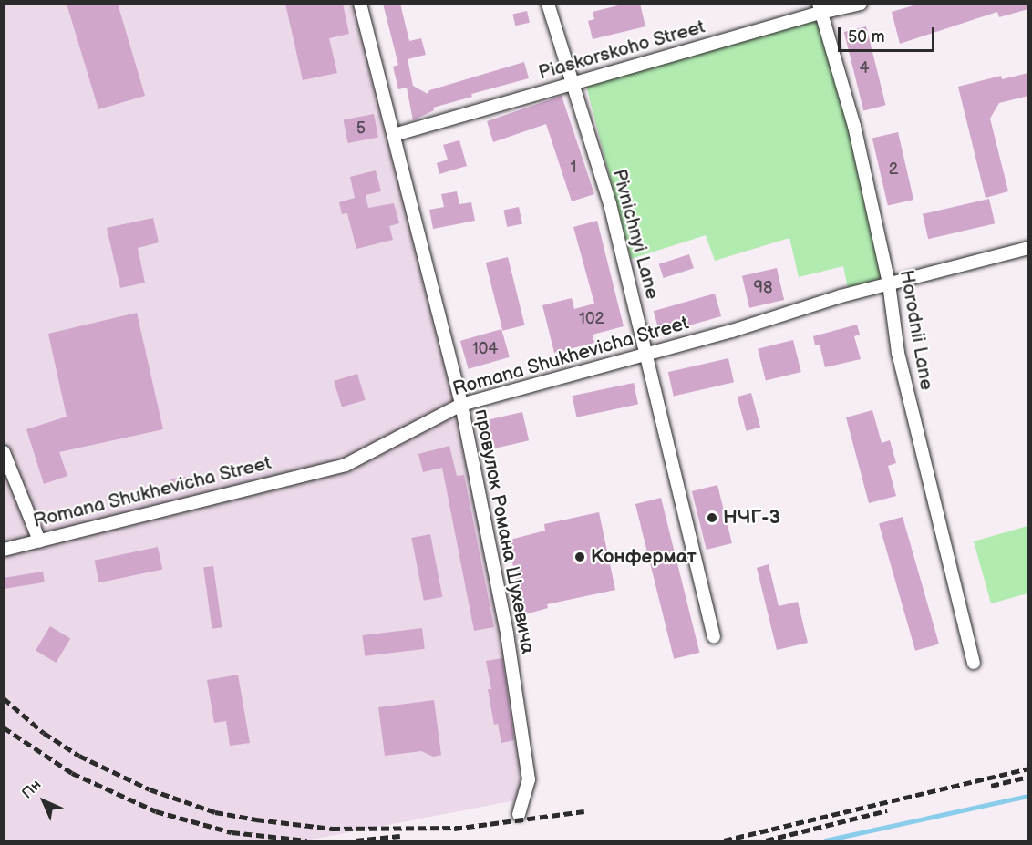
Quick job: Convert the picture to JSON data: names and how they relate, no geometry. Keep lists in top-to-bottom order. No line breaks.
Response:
{"streets":{"street":["Piaskorskoho Street","Pivnichnyi Lane","Horodnii Lane","Romana Shukhevicha Street","провулок Романа Шухевича"]},"crossings":[["Piaskorskoho Street","Pivnichnyi Lane"],["Piaskorskoho Street","Horodnii Lane"],["Piaskorskoho Street","провулок Романа Шухевича"],["Pivnichnyi Lane","Romana Shukhevicha Street"],["Horodnii Lane","Romana Shukhevicha Street"],["Romana Shukhevicha Street","провулок Романа Шухевича"]],"places":["НЧГ-3","Конфермат"],"house_numbers":["4","5","1","2","98","102","104"],"scale_bar":"50 m","north":"top left"}
